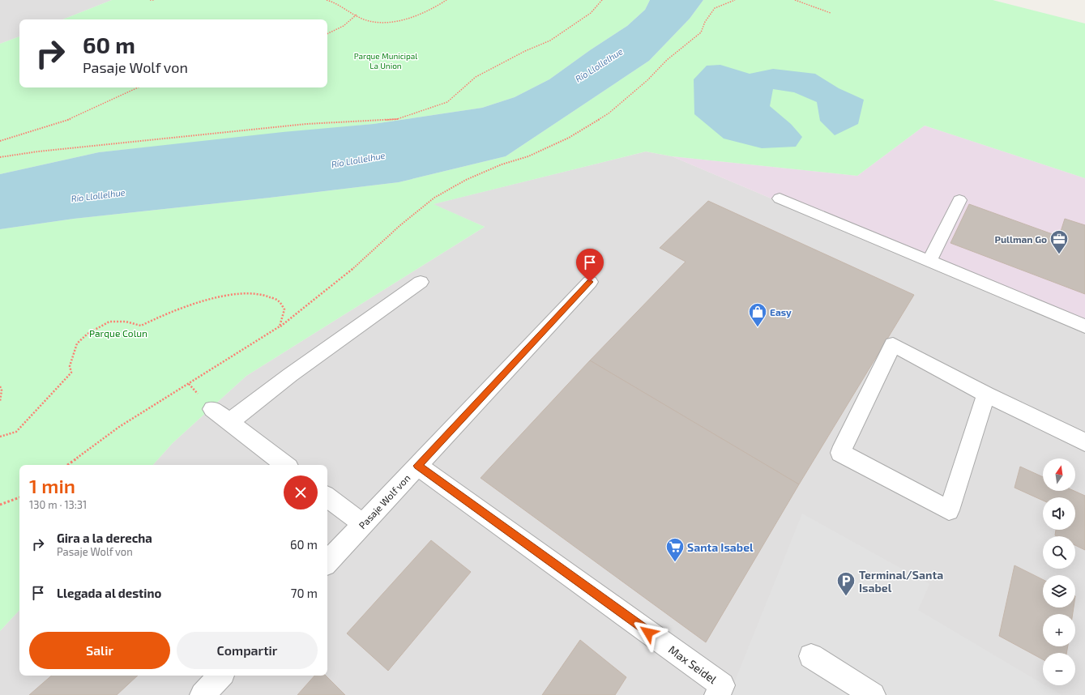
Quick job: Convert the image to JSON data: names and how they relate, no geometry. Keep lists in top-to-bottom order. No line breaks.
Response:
{"streets":{"street":["Pasaje Wolf von","Max Seidel"]},"crossings":[["Pasaje Wolf von","Max Seidel"]],"water":["Río Llollelhue"],"parks":["Parque Municipal La Union","Parque Colun"],"places":{"office":["Pullman Go"],"shop":["Easy"],"supermarket":["Santa Isabel"],"parking":["Terminal/Santa Isabel"]},"north":"top","page":{"turn":["60 m","Pasaje Wolf von"],"map_buttons":["+","−"],"heading":["1 min","130 m · 13:31"],"list":[{"name":"Gira a la derecha","note":"Pasaje Wolf von","value":"60 m"},{"name":"Llegada al destino","value":"70 m"}],"buttons":["Salir","Compartir"]}}
